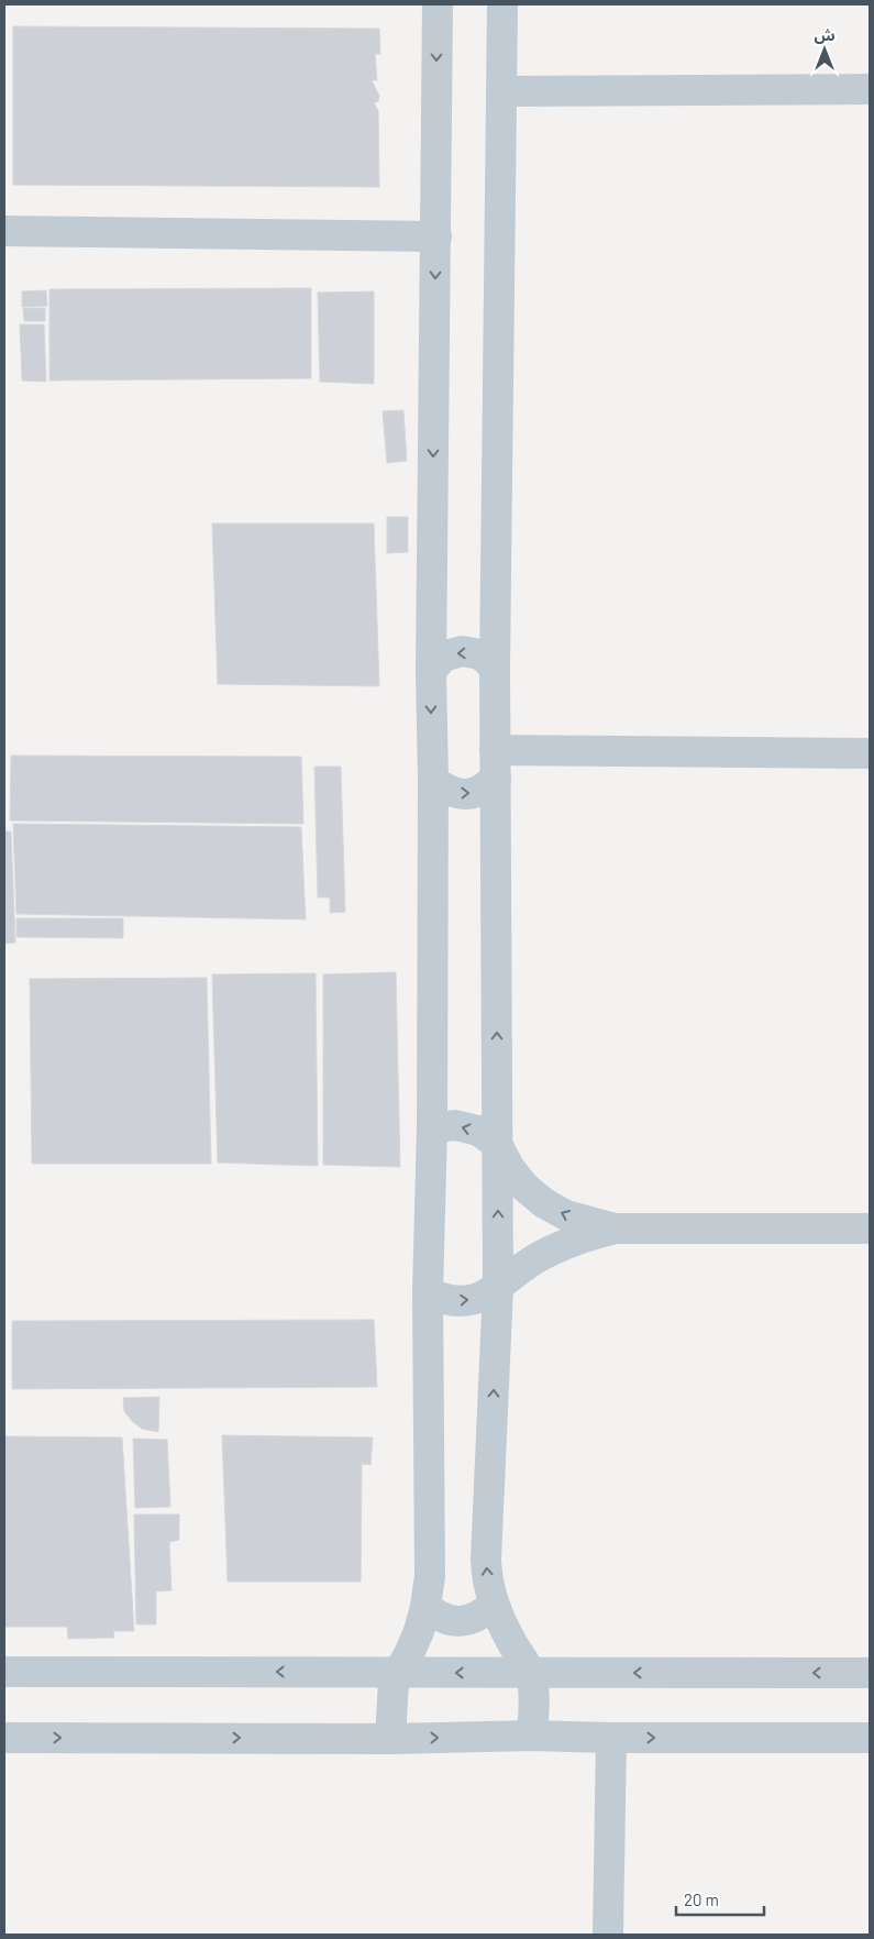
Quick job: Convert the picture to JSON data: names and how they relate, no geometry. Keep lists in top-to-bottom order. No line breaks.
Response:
{"scale_bar":"20 m","north":"top"}
